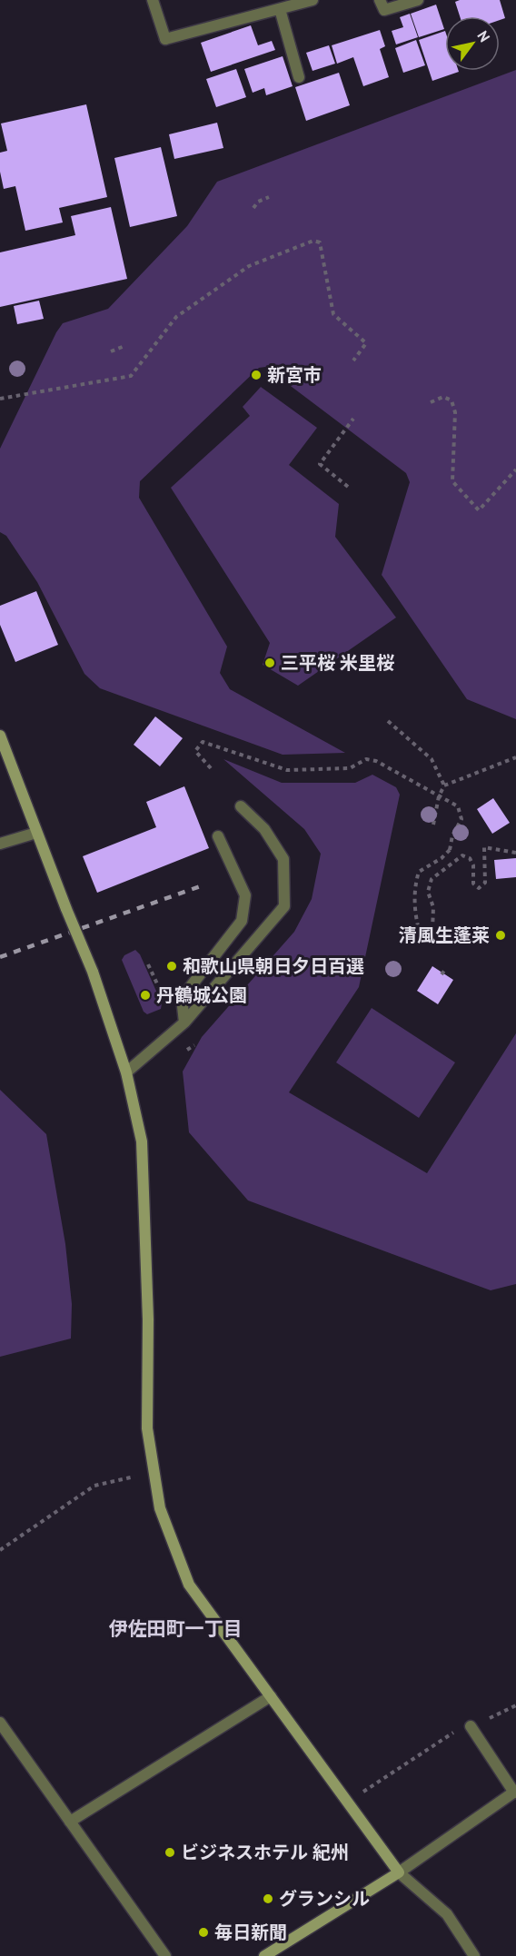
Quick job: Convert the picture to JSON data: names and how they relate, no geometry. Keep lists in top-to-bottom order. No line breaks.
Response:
{"districts":["伊佐田町一丁目"],"places":["新宮市","三平桜 米里桜","清風生蓬莱","和歌山県朝日夕日百選","丹鶴城公園","ビジネスホテル 紀州","グランシル","毎日新聞"],"north":"top right"}
